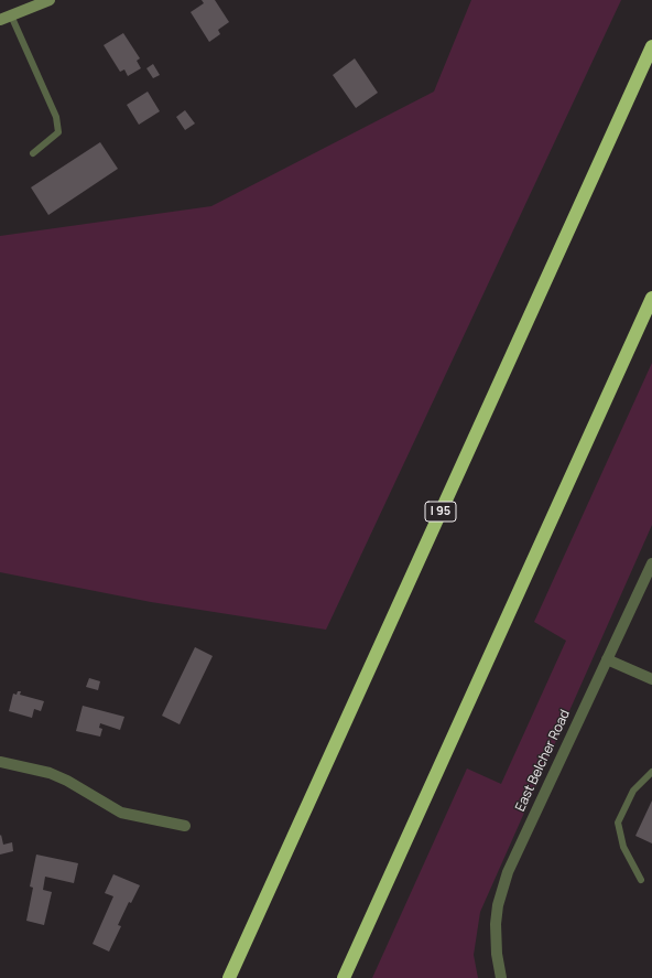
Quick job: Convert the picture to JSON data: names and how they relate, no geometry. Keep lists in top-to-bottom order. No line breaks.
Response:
{"streets":{"highway":["I 95"],"street":["East Belcher Road"]}}
